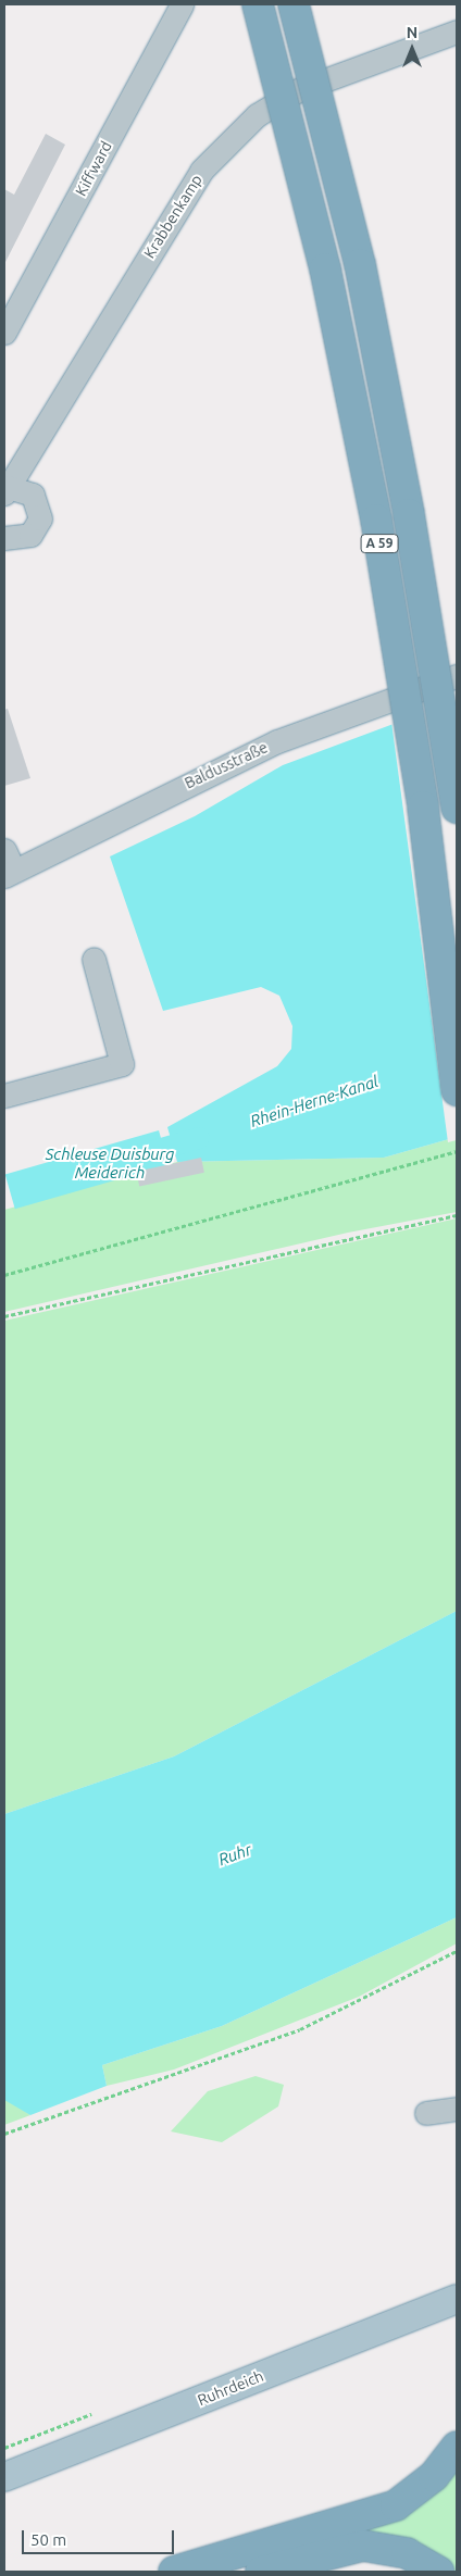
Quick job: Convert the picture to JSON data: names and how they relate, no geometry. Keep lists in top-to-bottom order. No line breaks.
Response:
{"streets":{"highway":["A 59"],"main road":["Ruhrdeich"],"street":["Kiffward","Krabbenkamp","Baldusstraße"]},"water":["Rhein-Herne-Kanal","Schleuse Duisburg Meiderich","Ruhr"],"scale_bar":"50 m","north":"top"}
